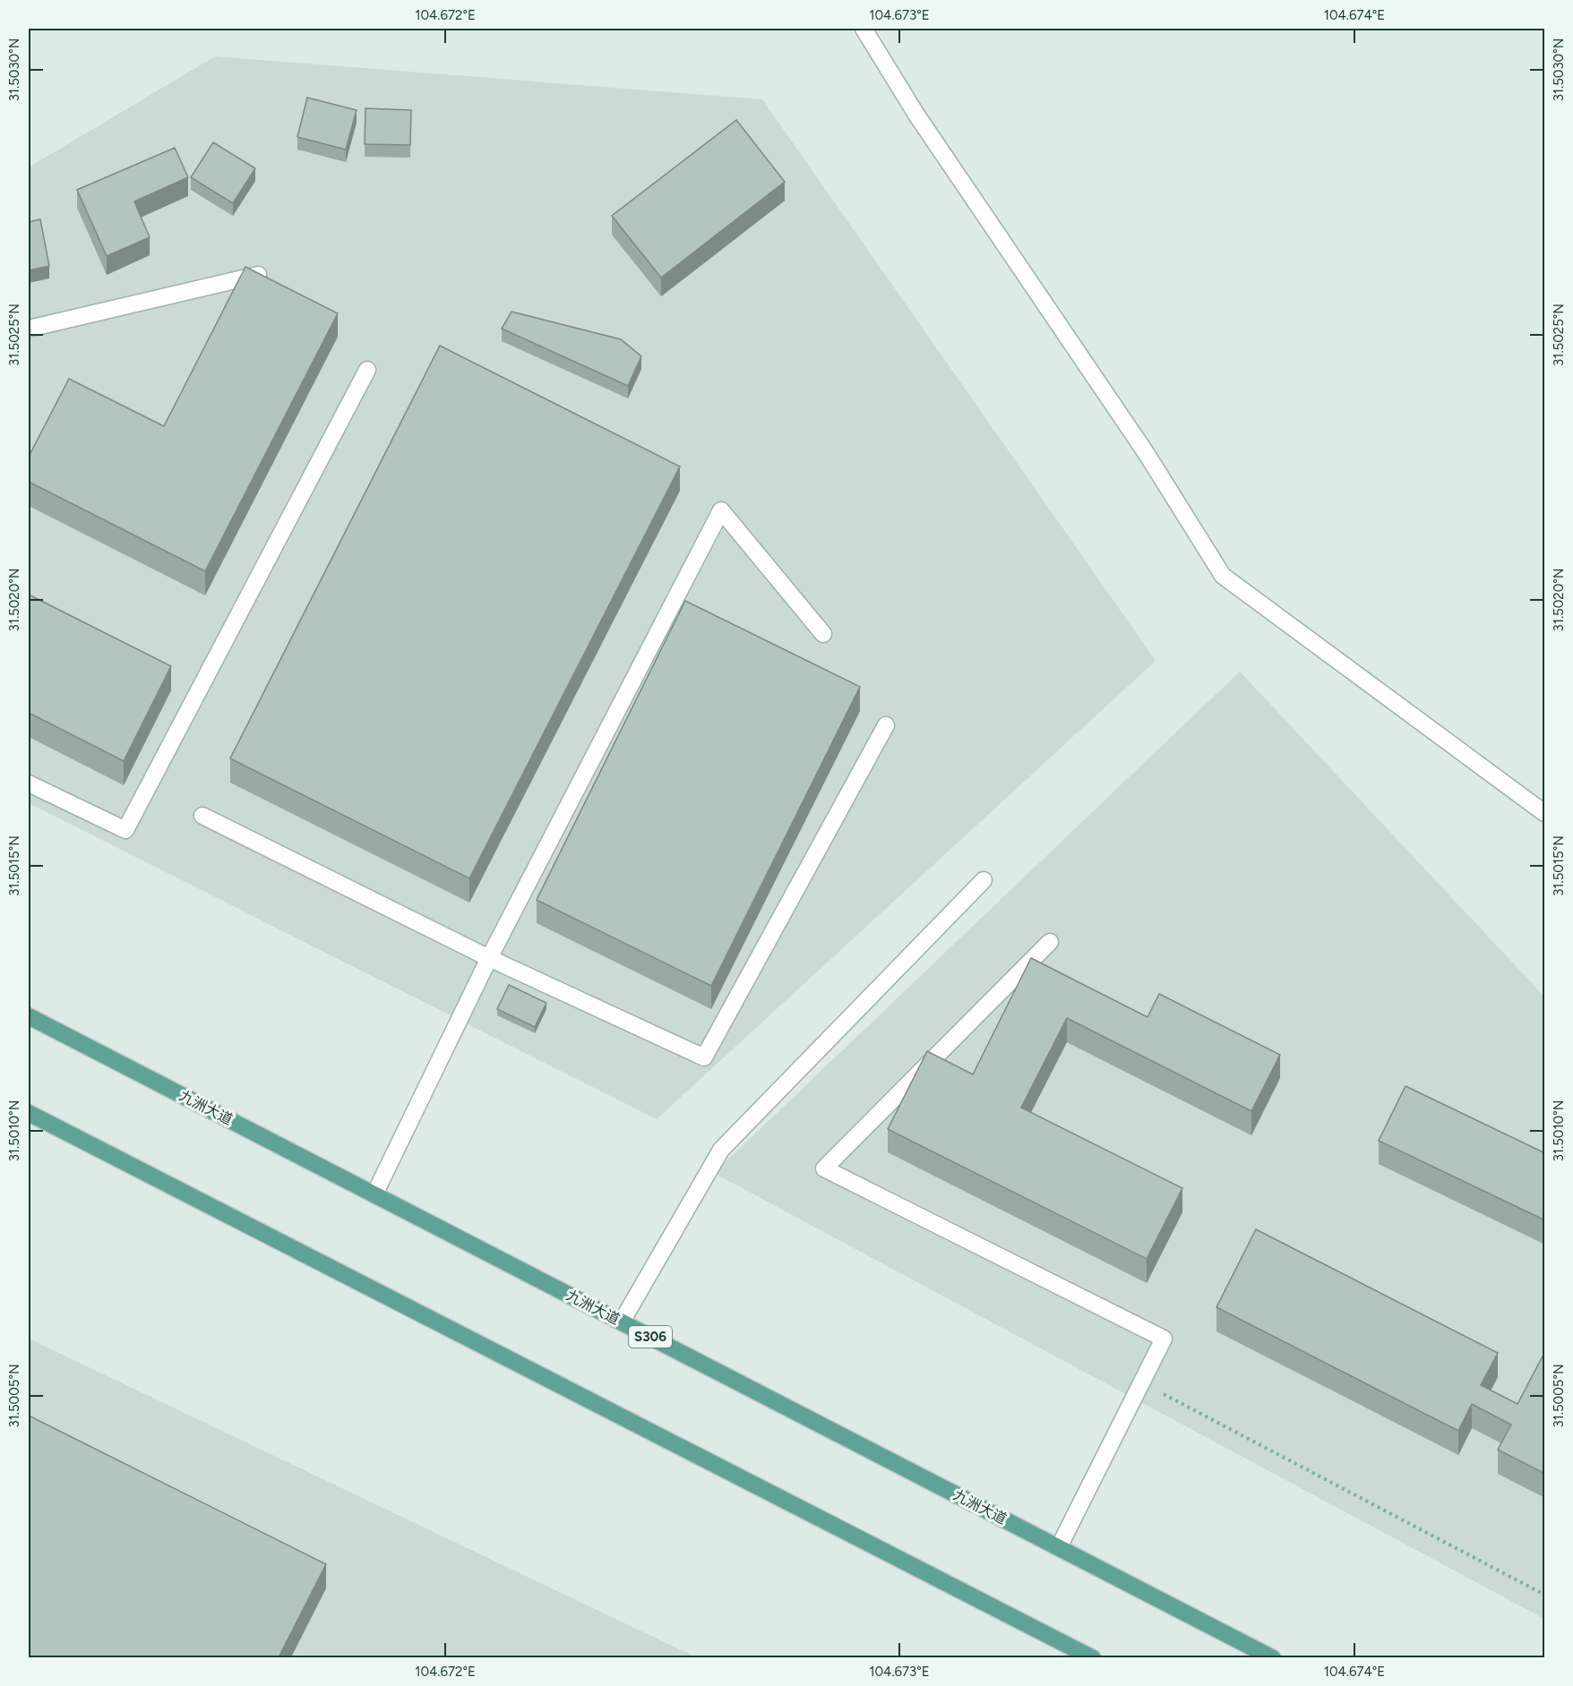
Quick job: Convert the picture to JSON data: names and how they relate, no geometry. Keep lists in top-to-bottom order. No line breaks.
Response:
{"streets":{"main road":["九洲大道","S306"]},"coordinates":["104.672°E","104.673°E","104.674°E","31.5030°N","31.5025°N","31.5020°N","31.5015°N","31.5010°N","31.5005°N"]}
